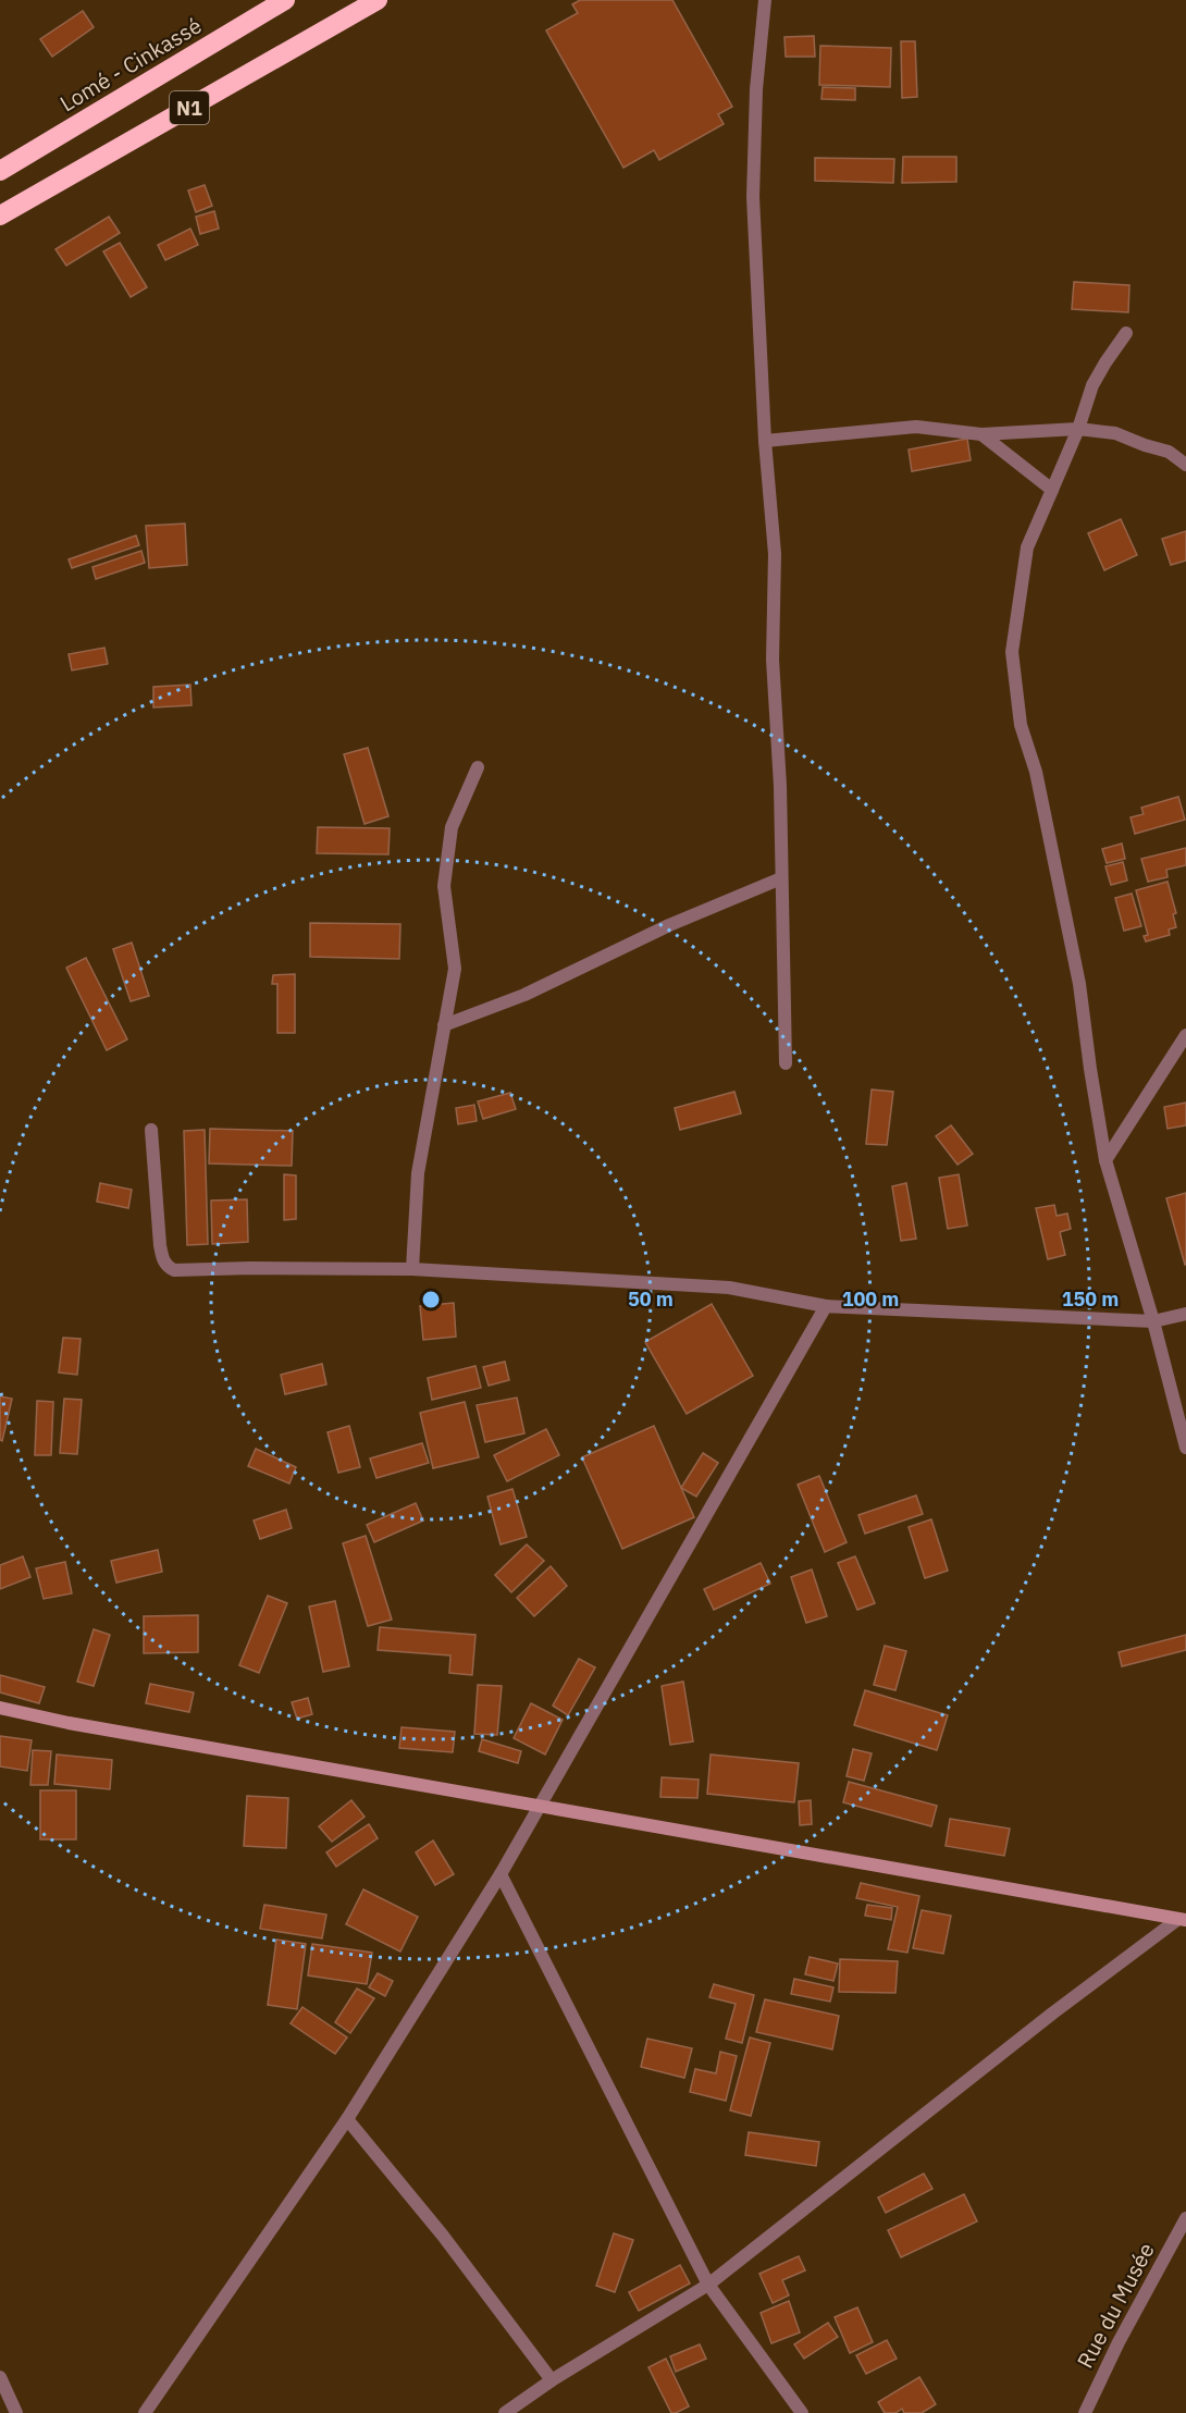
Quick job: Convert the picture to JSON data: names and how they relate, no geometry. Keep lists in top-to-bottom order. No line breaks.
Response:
{"streets":{"highway":["Lomé - Cinkassé","N1"],"street":["Rue du Musée"]},"rings":["50 m","100 m","150 m"]}
